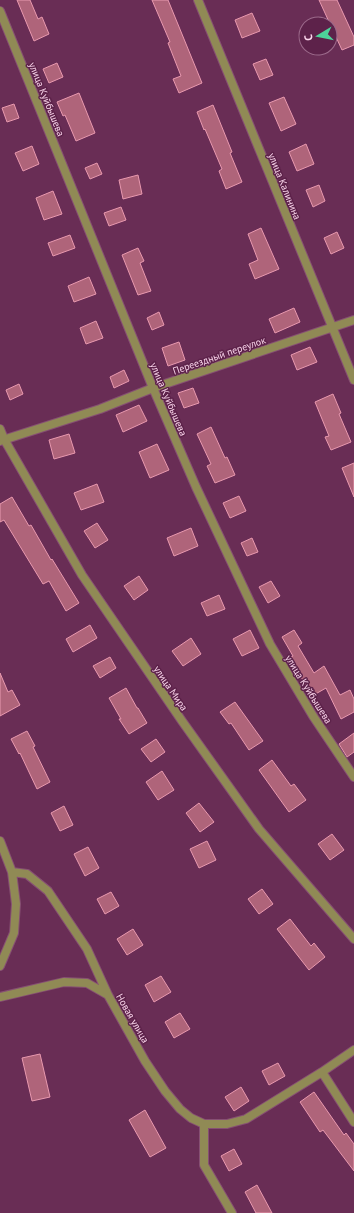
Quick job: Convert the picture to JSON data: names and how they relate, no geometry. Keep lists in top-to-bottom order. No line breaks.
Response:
{"streets":{"street":["улица Куйбышева","улица Калинина","Переездный переулок","улица Мира","Новая улица"]},"crossings":[["улица Куйбышева","Переездный переулок"],["улица Калинина","Переездный переулок"],["Переездный переулок","улица Мира"]],"north":"left"}
